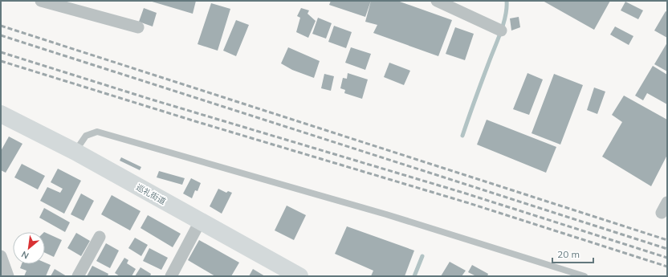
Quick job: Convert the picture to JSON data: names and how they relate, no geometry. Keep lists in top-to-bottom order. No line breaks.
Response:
{"streets":{"street":["巡礼街道"]},"scale_bar":"20 m","north":"bottom left"}
